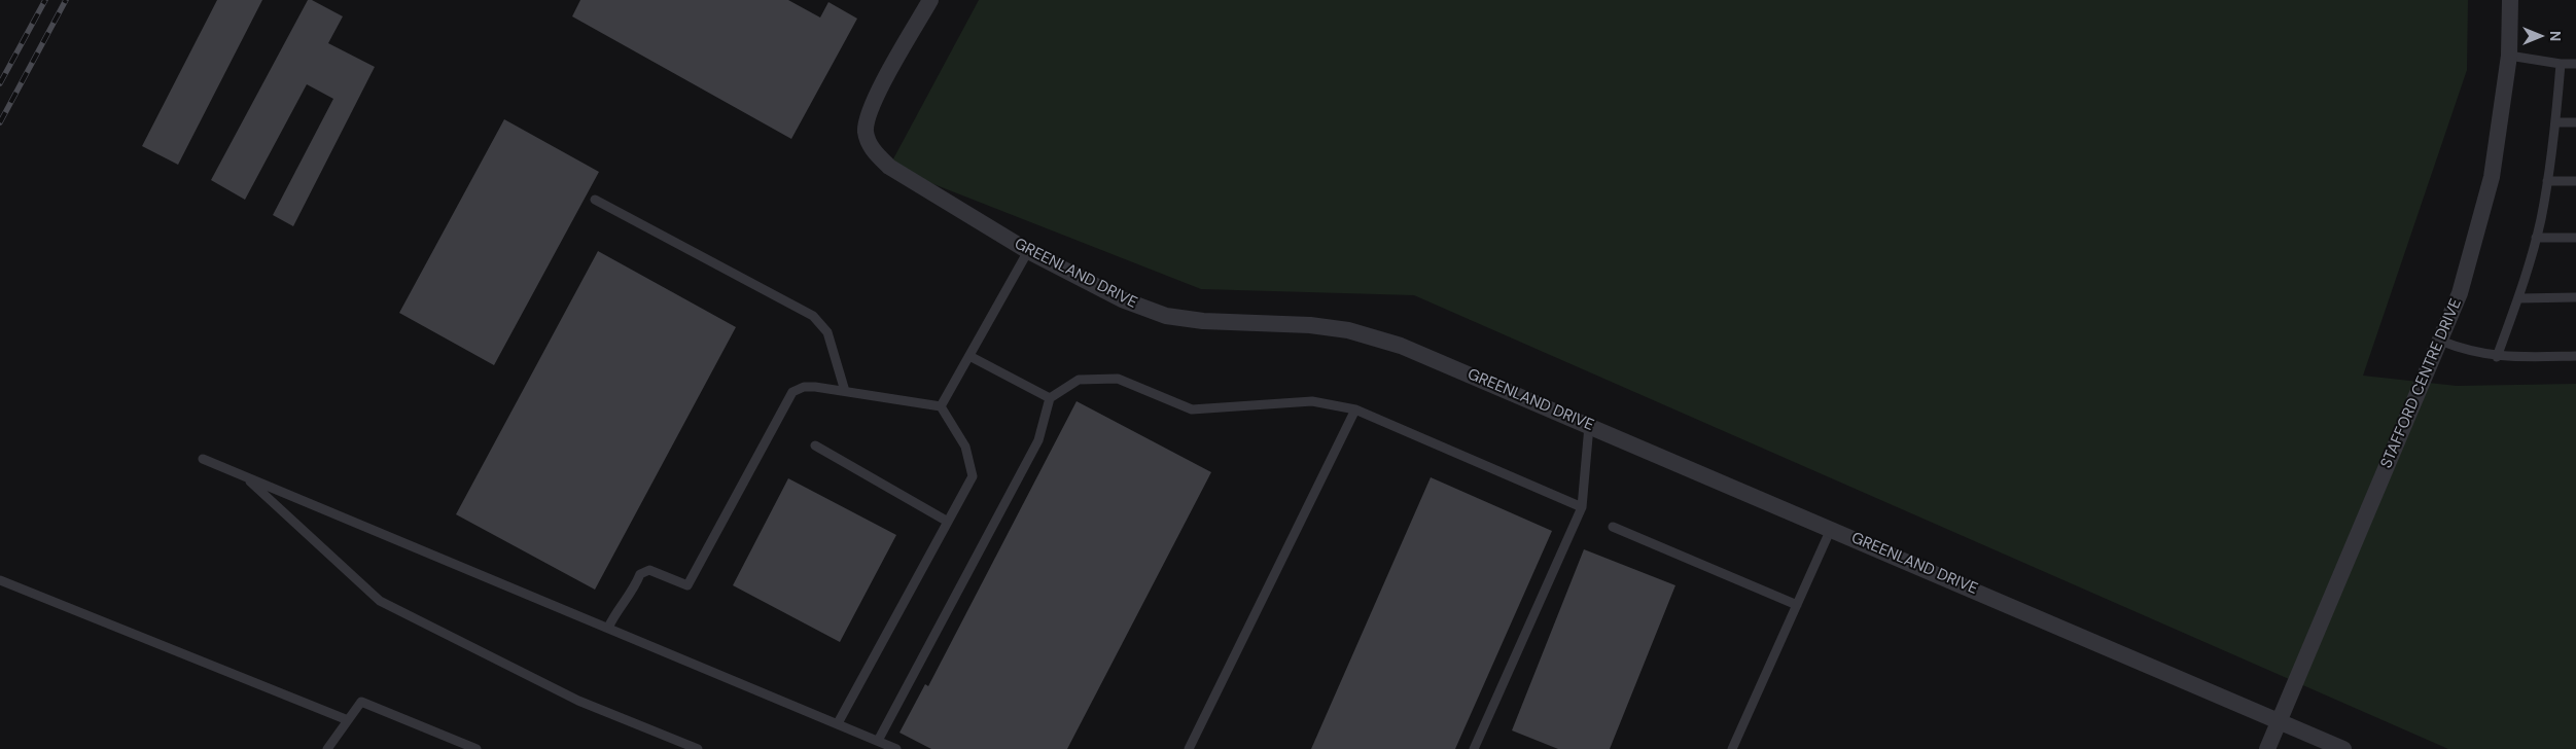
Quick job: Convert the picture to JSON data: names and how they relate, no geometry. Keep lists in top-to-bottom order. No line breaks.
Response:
{"streets":{"street":["GREENLAND DRIVE","STAFFORD CENTRE DRIVE"]},"crossings":[["GREENLAND DRIVE","STAFFORD CENTRE DRIVE"]],"north":"right"}
